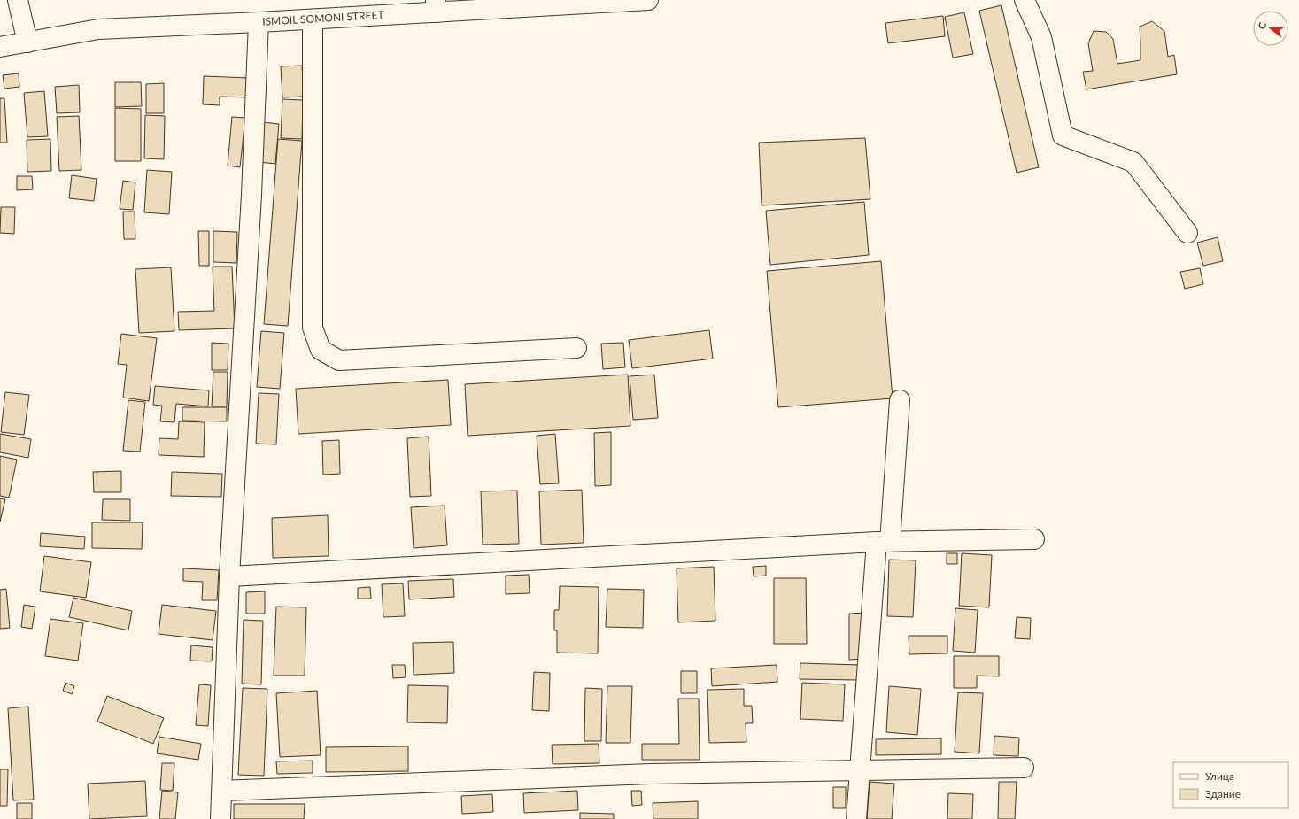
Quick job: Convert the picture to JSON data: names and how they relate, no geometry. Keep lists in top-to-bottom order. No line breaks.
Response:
{"streets":{"street":["ISMOIL SOMONI STREET"]},"legend":["Улица","Здание"],"north":"left"}
